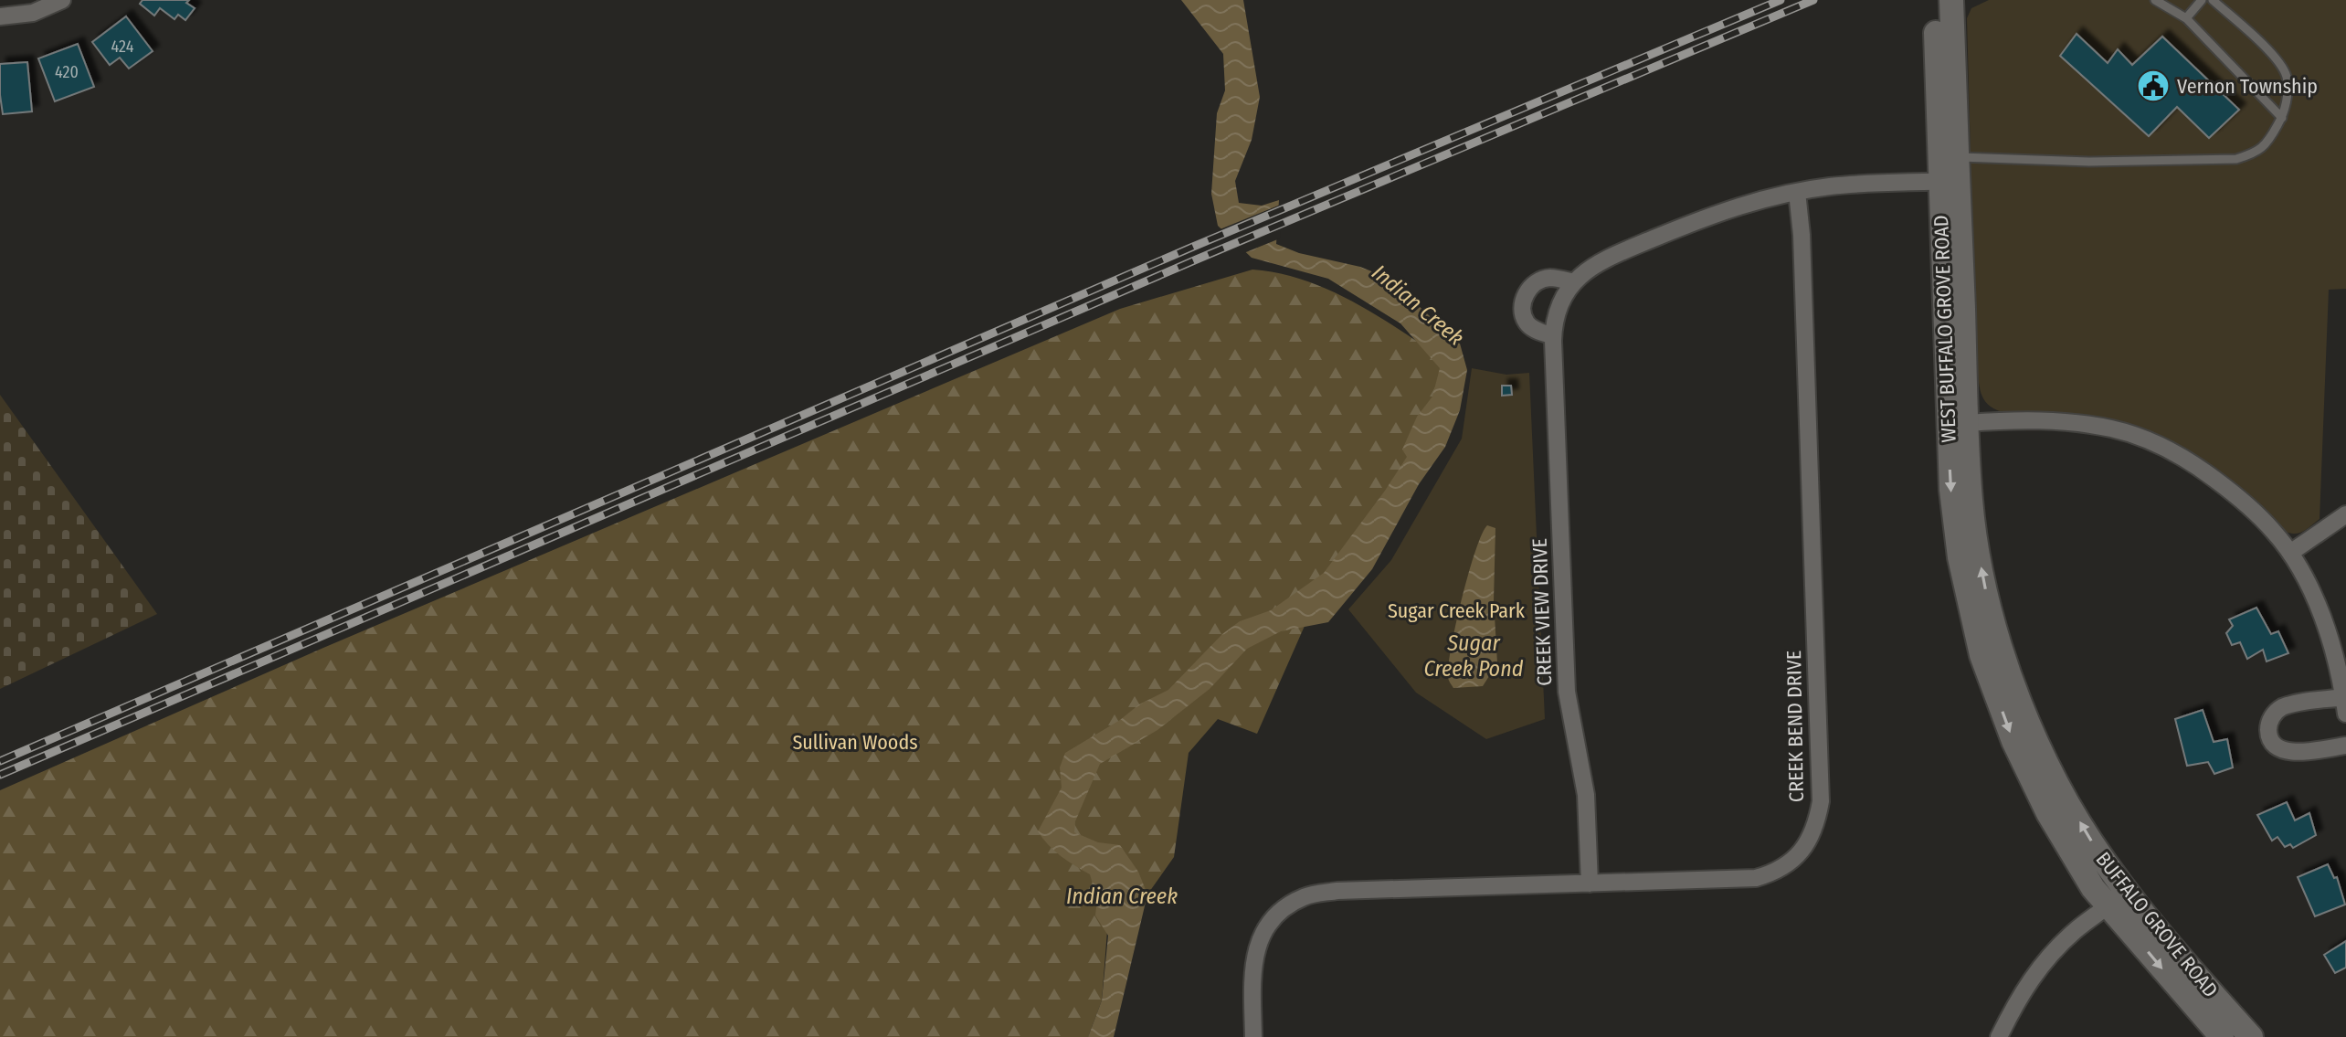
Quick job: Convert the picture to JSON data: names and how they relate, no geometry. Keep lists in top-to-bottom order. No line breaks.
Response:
{"streets":{"main road":["WEST BUFFALO GROVE ROAD","BUFFALO GROVE ROAD"],"street":["CREEK VIEW DRIVE","CREEK BEND DRIVE"]},"crossings":[["WEST BUFFALO GROVE ROAD","CREEK VIEW DRIVE"],["WEST BUFFALO GROVE ROAD","BUFFALO GROVE ROAD"],["CREEK VIEW DRIVE","CREEK BEND DRIVE"]],"water":["Indian Creek","Sugar Creek Pond"],"parks":["Sugar Creek Park","Sullivan Woods"],"places":{"public building":["Vernon Township"]},"house_numbers":["424","420"]}
